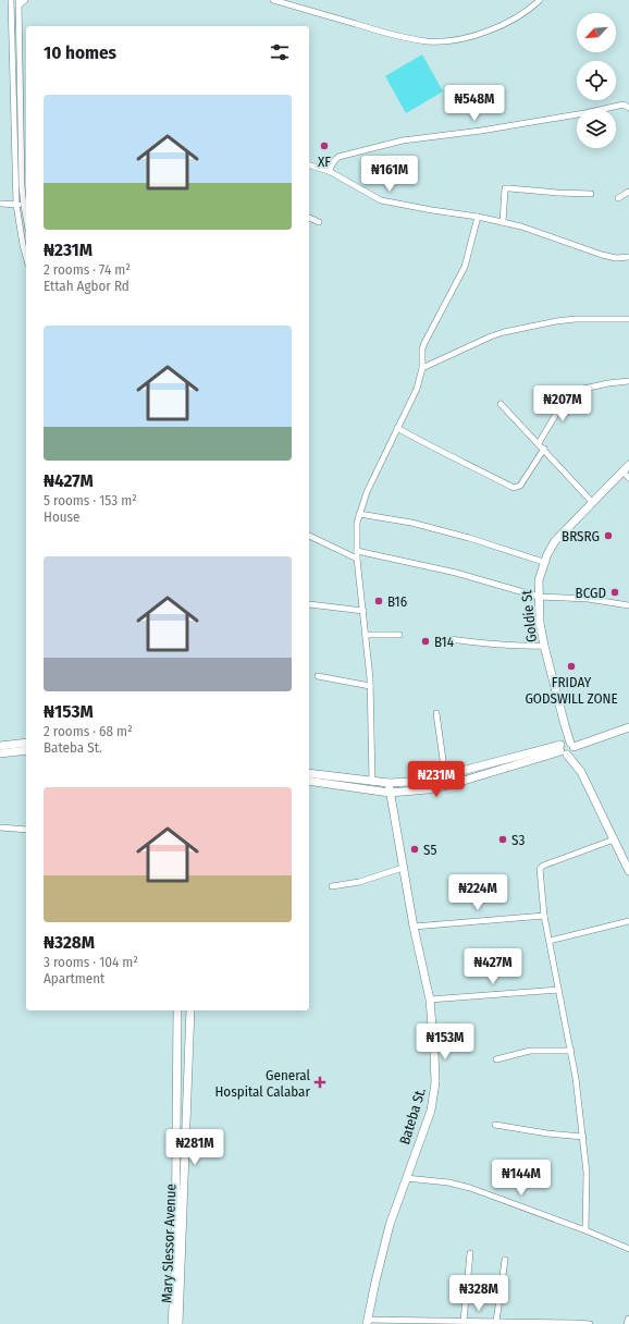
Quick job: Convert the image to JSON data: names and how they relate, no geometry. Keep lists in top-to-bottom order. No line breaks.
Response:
{"streets":{"main road":["Goldie St","Bateba St.","Mary Slessor Avenue"]},"places":{"other":["XF","BRSRG","BCGD","B16","B14","FRIDAY GODSWILL ZONE","S3","S5"],"health":["General Hospital Calabar"]},"north":"bottom left","page":{"heading":"10 homes","list":[{"name":"₦231M","note":"2 rooms · 74 m² · Ettah Agbor Rd"},{"name":"₦427M","note":"5 rooms · 153 m² · House"},{"name":"₦153M","note":"2 rooms · 68 m² · Bateba St."},{"name":"₦328M","note":"3 rooms · 104 m² · Apartment"}],"price":["₦548M","₦161M","₦207M","₦231M","₦224M","₦427M","₦153M","₦281M","₦144M","₦328M"]}}
